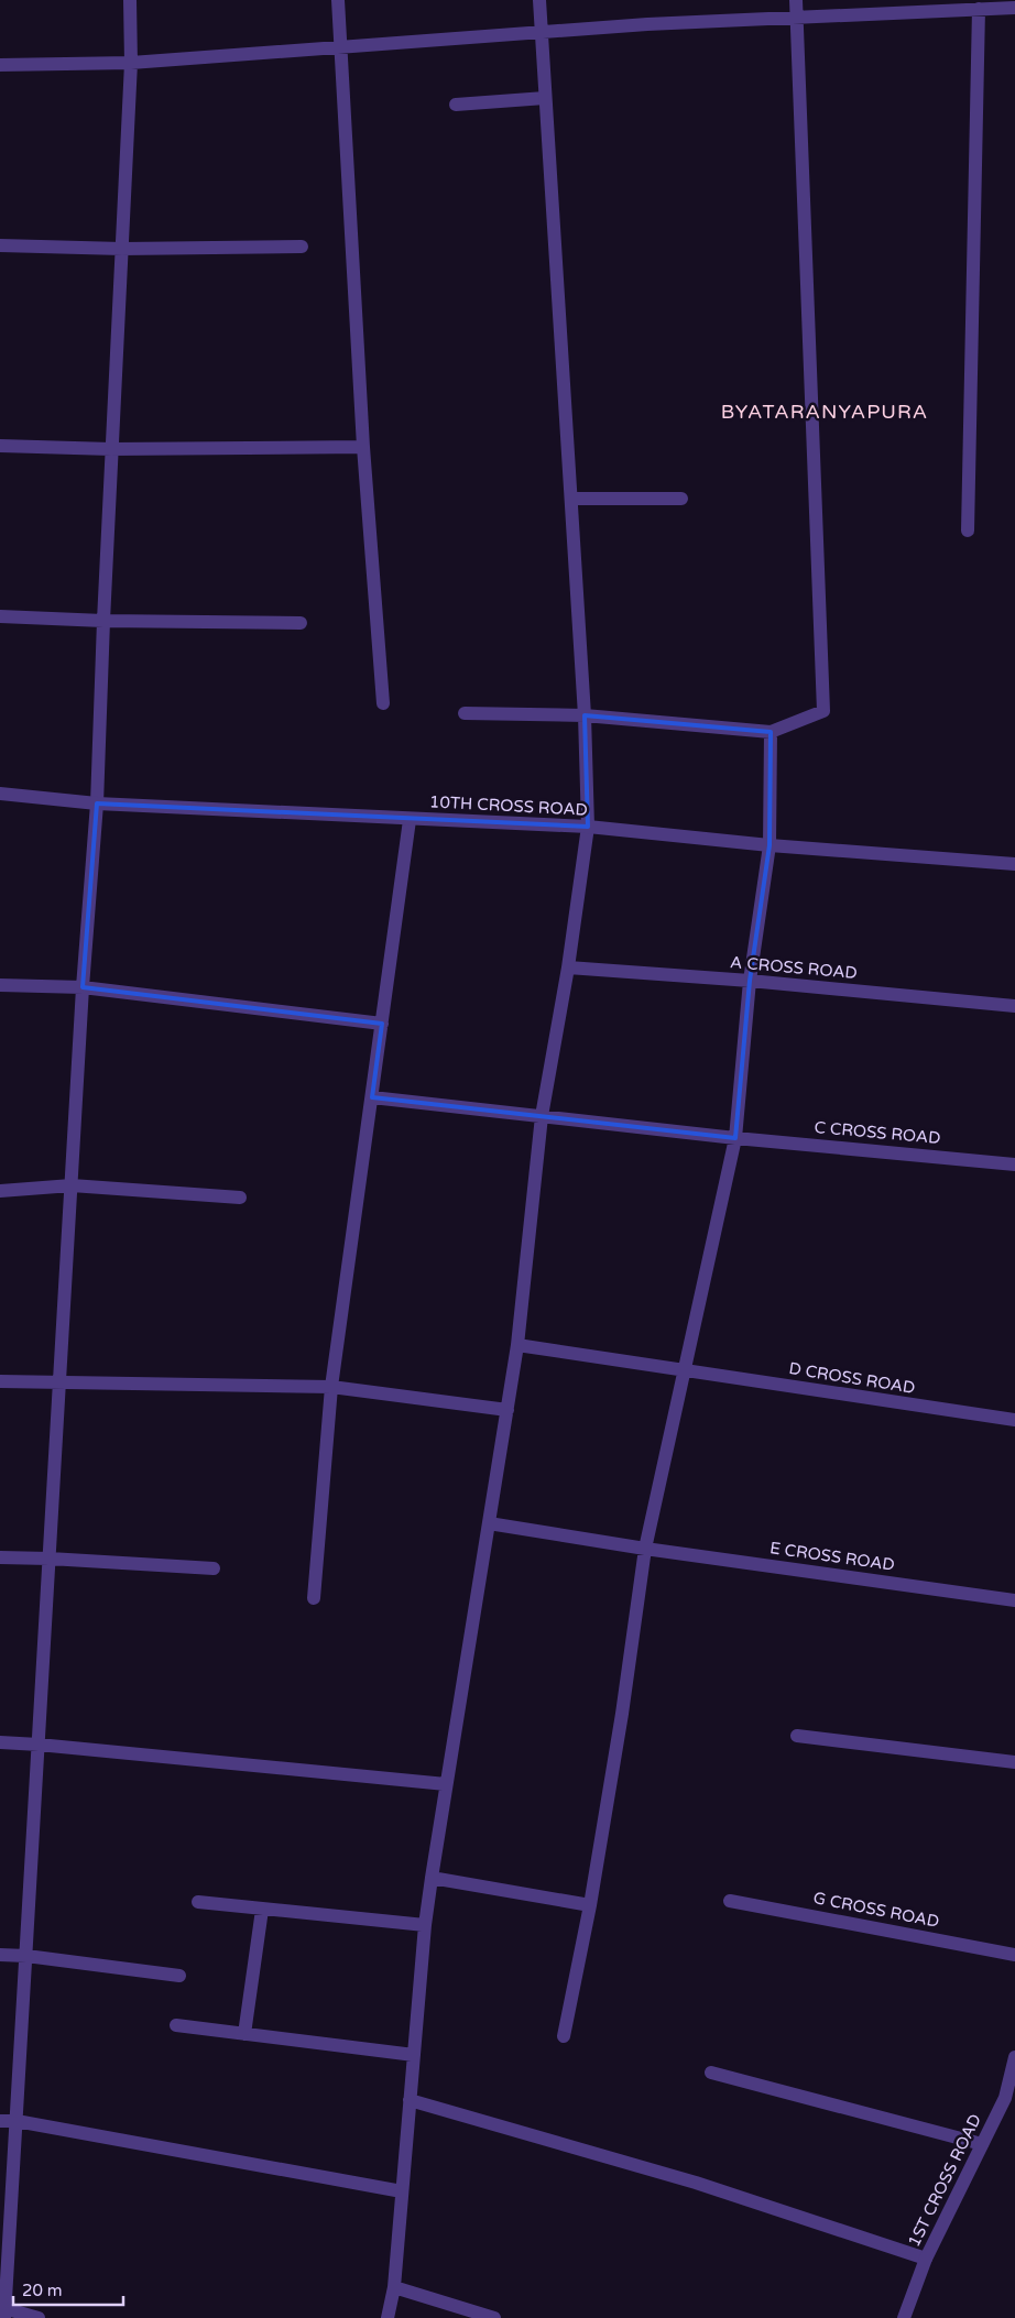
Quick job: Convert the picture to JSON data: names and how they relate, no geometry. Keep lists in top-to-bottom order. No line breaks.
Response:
{"streets":{"street":["10TH CROSS ROAD","A CROSS ROAD","C CROSS ROAD","D CROSS ROAD","E CROSS ROAD","G CROSS ROAD","1ST CROSS ROAD"]},"districts":["BYATARANYAPURA"],"scale_bar":"20 m"}
